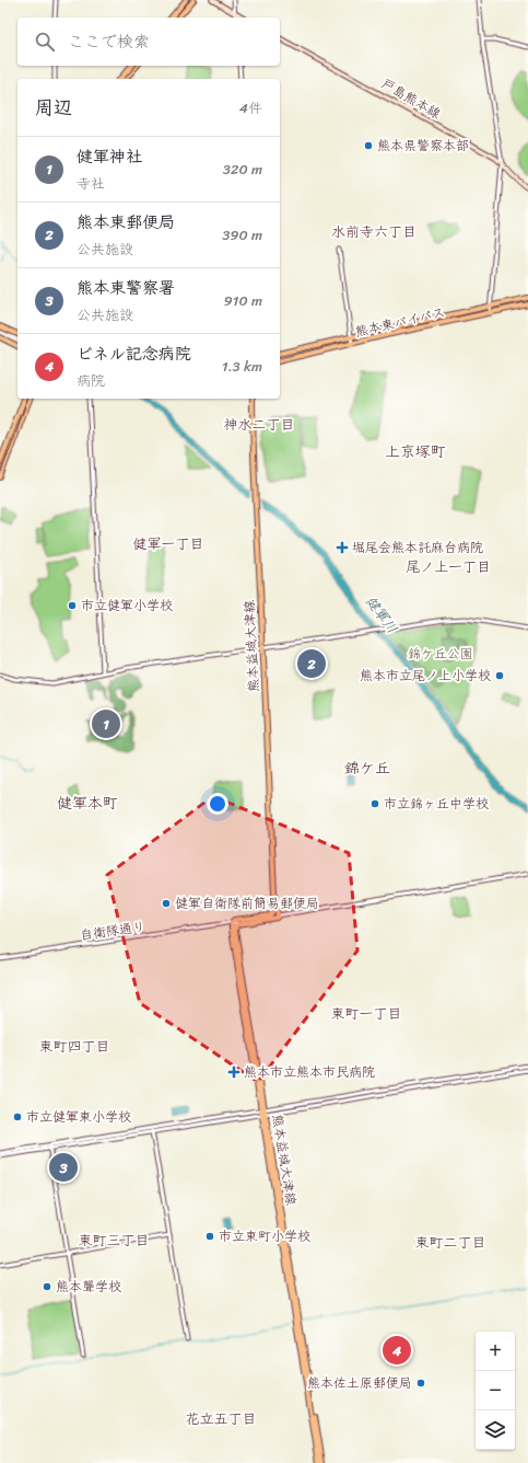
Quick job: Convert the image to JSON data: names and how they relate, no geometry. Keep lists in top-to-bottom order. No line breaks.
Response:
{"streets":{"main road":["戸島熊本線","熊本東バイパス","熊本益城大津線"],"street":["自衛隊通り"]},"crossings":[["熊本益城大津線","自衛隊通り"]],"districts":["水前寺六丁目","神水二丁目","上京塚町","健軍一丁目","尾ノ上一丁目","錦ケ丘","健軍本町","東町一丁目","東町四丁目","東町三丁目","東町二丁目","花立五丁目"],"water":["健軍川"],"parks":["錦ケ丘公園"],"places":{"other":["熊本県警察本部","市立健軍小学校","熊本市立尾ノ上小学校","市立錦ヶ丘中学校","健軍自衛隊前簡易郵便局","市立健軍東小学校","市立東町小学校","熊本聾学校","熊本佐土原郵便局"],"health":["堀尾会熊本託麻台病院","熊本市立熊本市民病院"]},"page":{"search":"ここで検索","heading":["周辺","4件"],"list":[{"mark":"1","name":"健軍神社","note":"寺社","value":"320 m"},{"mark":"2","name":"熊本東郵便局","note":"公共施設","value":"390 m"},{"mark":"3","name":"熊本東警察署","note":"公共施設","value":"910 m"},{"mark":"4","name":"ピネル記念病院","note":"病院","value":"1.3 km"}],"pins":["2","1","3","4"],"map_buttons":["+","−"]}}
